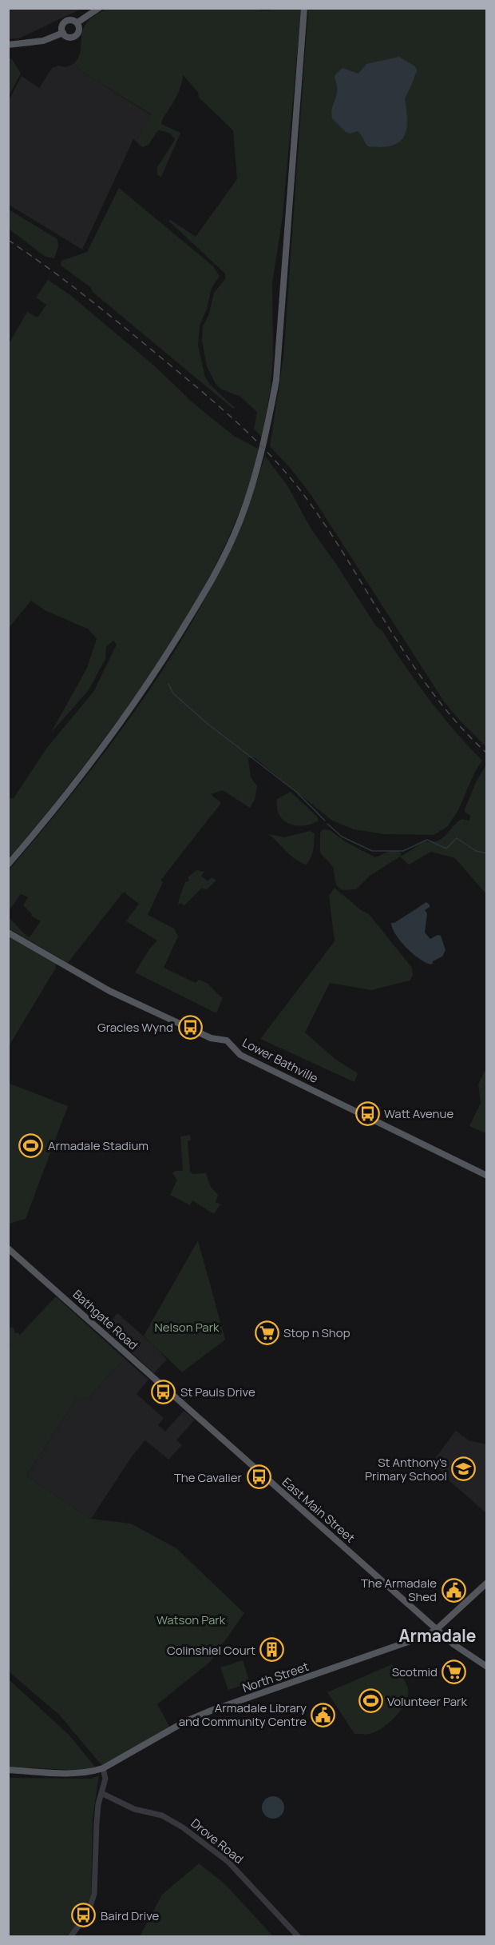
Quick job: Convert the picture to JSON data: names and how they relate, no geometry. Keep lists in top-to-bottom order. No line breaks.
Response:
{"streets":{"main road":["Lower Bathville","Bathgate Road","East Main Street","North Street"],"street":["Drove Road"]},"crossings":[["Bathgate Road","East Main Street"],["East Main Street","North Street"]],"districts":["Armadale"],"parks":["Nelson Park","Watson Park"],"places":{"bus stop":["Gracies Wynd","Watt Avenue","St Pauls Drive","The Cavalier","Baird Drive"],"sports":["Armadale Stadium","Volunteer Park"],"supermarket":["Stop n Shop","Scotmid"],"school or university":["St Anthony's Primary School"],"public building":["The Armadale Shed","Armadale Library and Community Centre"],"building":["Colinshiel Court"]}}
